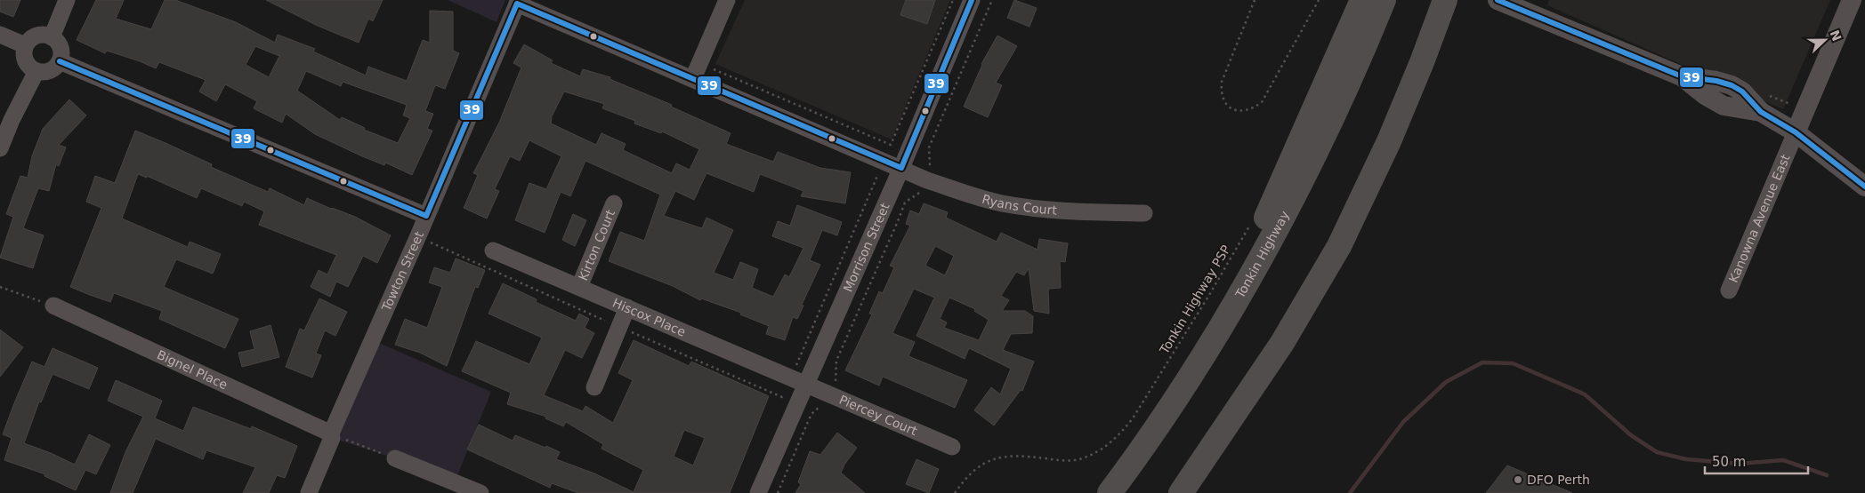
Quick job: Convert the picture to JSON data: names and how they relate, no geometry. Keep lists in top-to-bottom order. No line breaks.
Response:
{"streets":{"highway":["Tonkin Highway"],"street":["Ryans Court","Kanowna Avenue East","Kirton Court","Morrison Street","Towton Street","Hiscox Place","Bignel Place","Piercey Court"],"path":["Tonkin Highway PSP"]},"crossings":[["Ryans Court","Morrison Street"],["Ryans Court","Towton Street"],["Kirton Court","Hiscox Place"],["Morrison Street","Hiscox Place"],["Morrison Street","Piercey Court"],["Towton Street","Bignel Place"],["Hiscox Place","Piercey Court"]],"places":["DFO Perth"],"lines":["transit line 39"],"scale_bar":"50 m","north":"right"}
